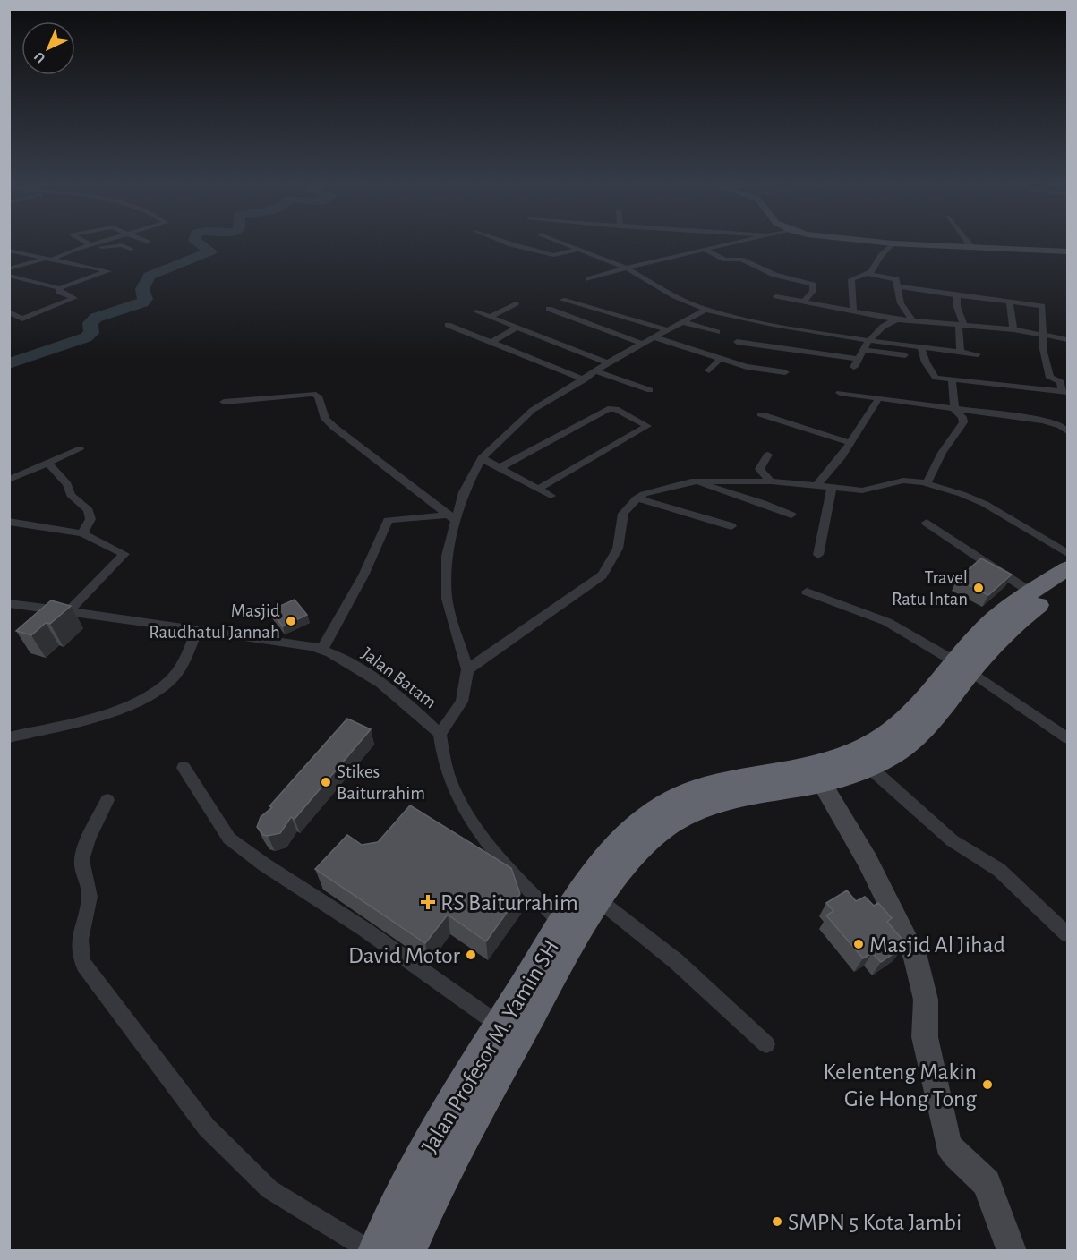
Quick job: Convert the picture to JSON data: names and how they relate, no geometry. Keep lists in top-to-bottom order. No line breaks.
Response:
{"streets":{"highway":["Jalan Profesor M. Yamin SH"],"street":["Jalan Batam"]},"crossings":[["Jalan Batam","Jalan Profesor M. Yamin SH"]],"places":{"other":["Travel Ratu Intan","Masjid Raudhatul Jannah","Stikes Baiturrahim","Masjid Al Jihad","David Motor","Kelenteng Makin Gie Hong Tong","SMPN 5 Kota Jambi"],"health":["RS Baiturrahim"]},"north":"bottom left"}
